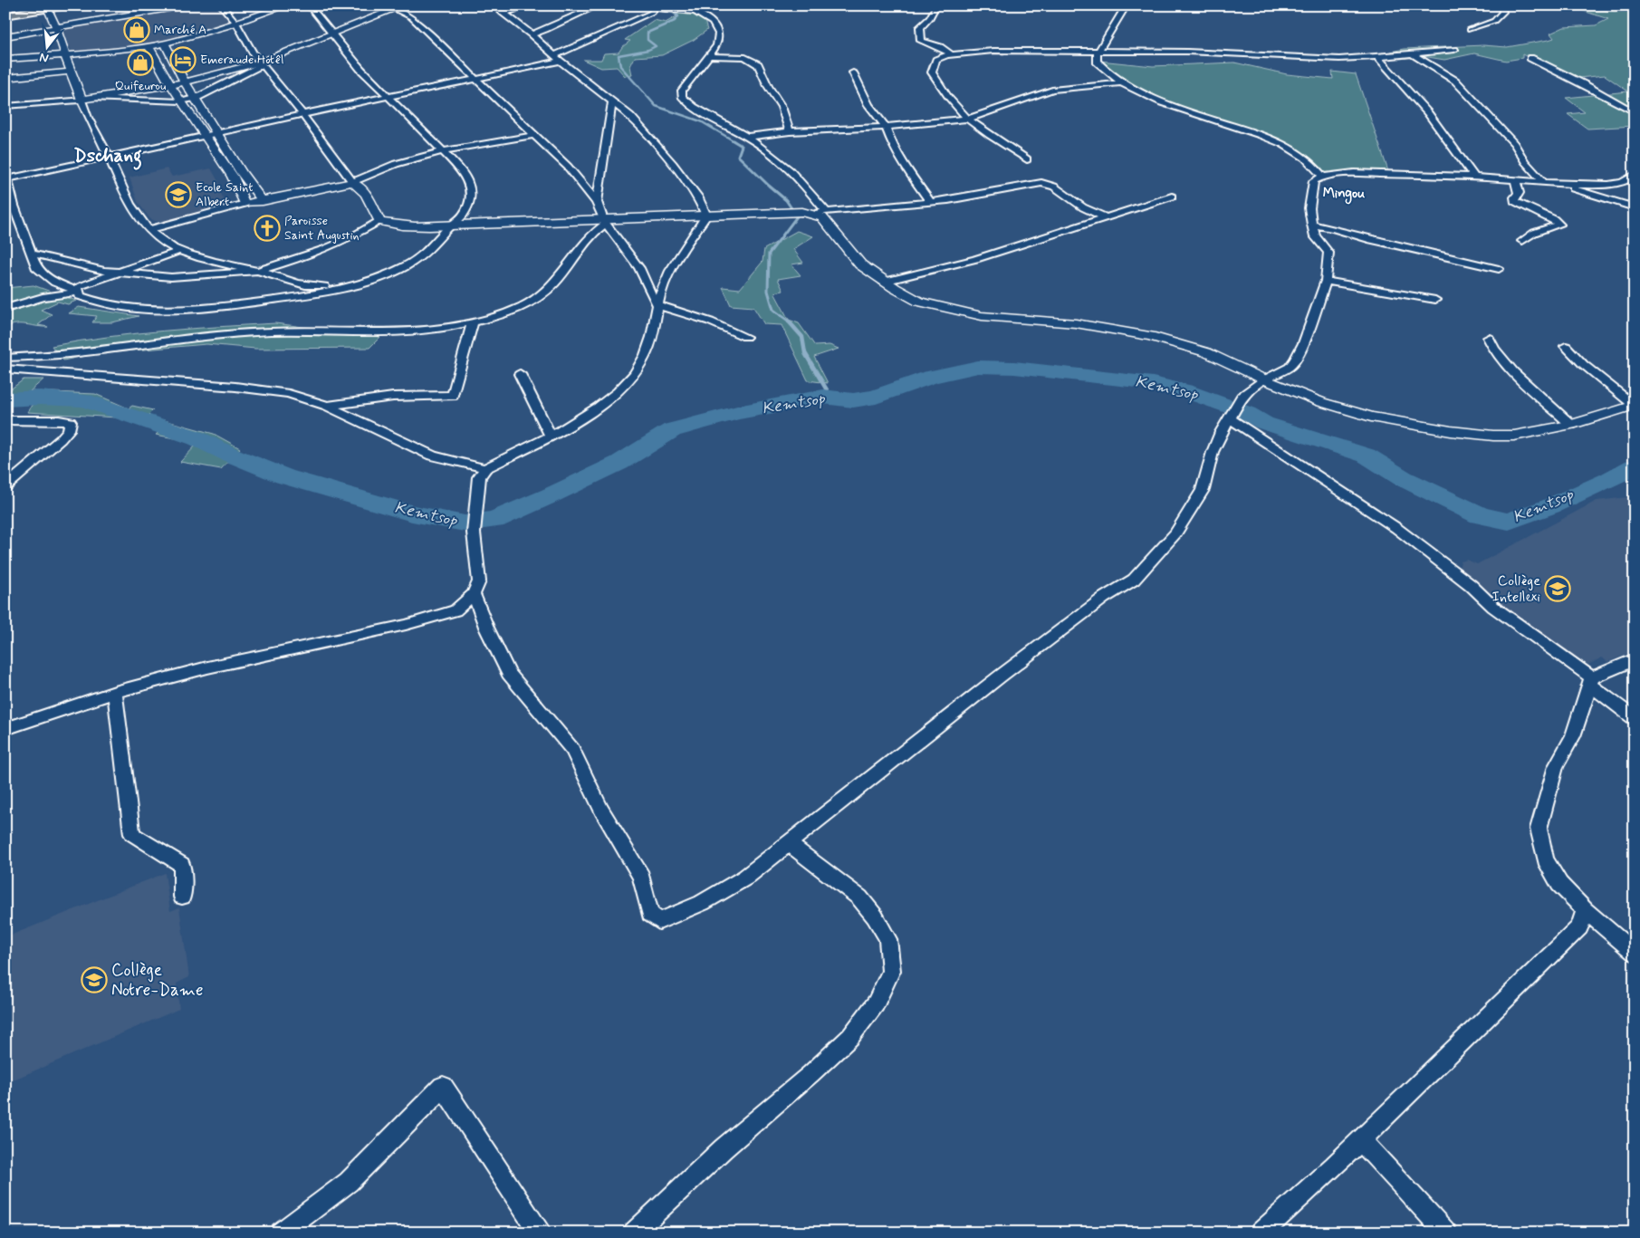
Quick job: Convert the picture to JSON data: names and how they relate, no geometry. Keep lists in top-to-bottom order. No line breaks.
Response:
{"districts":["Dschang","Mingou"],"water":["Kemtsop"],"places":{"shop":["Marché A","Quifeurou"],"hotel":["Emeraude Hotêl"],"school or university":["Ecole Saint Albert","Collège Intellexi","Collège Notre-Dame"],"church":["Paroisse Saint Augustin"]},"north":"bottom"}
